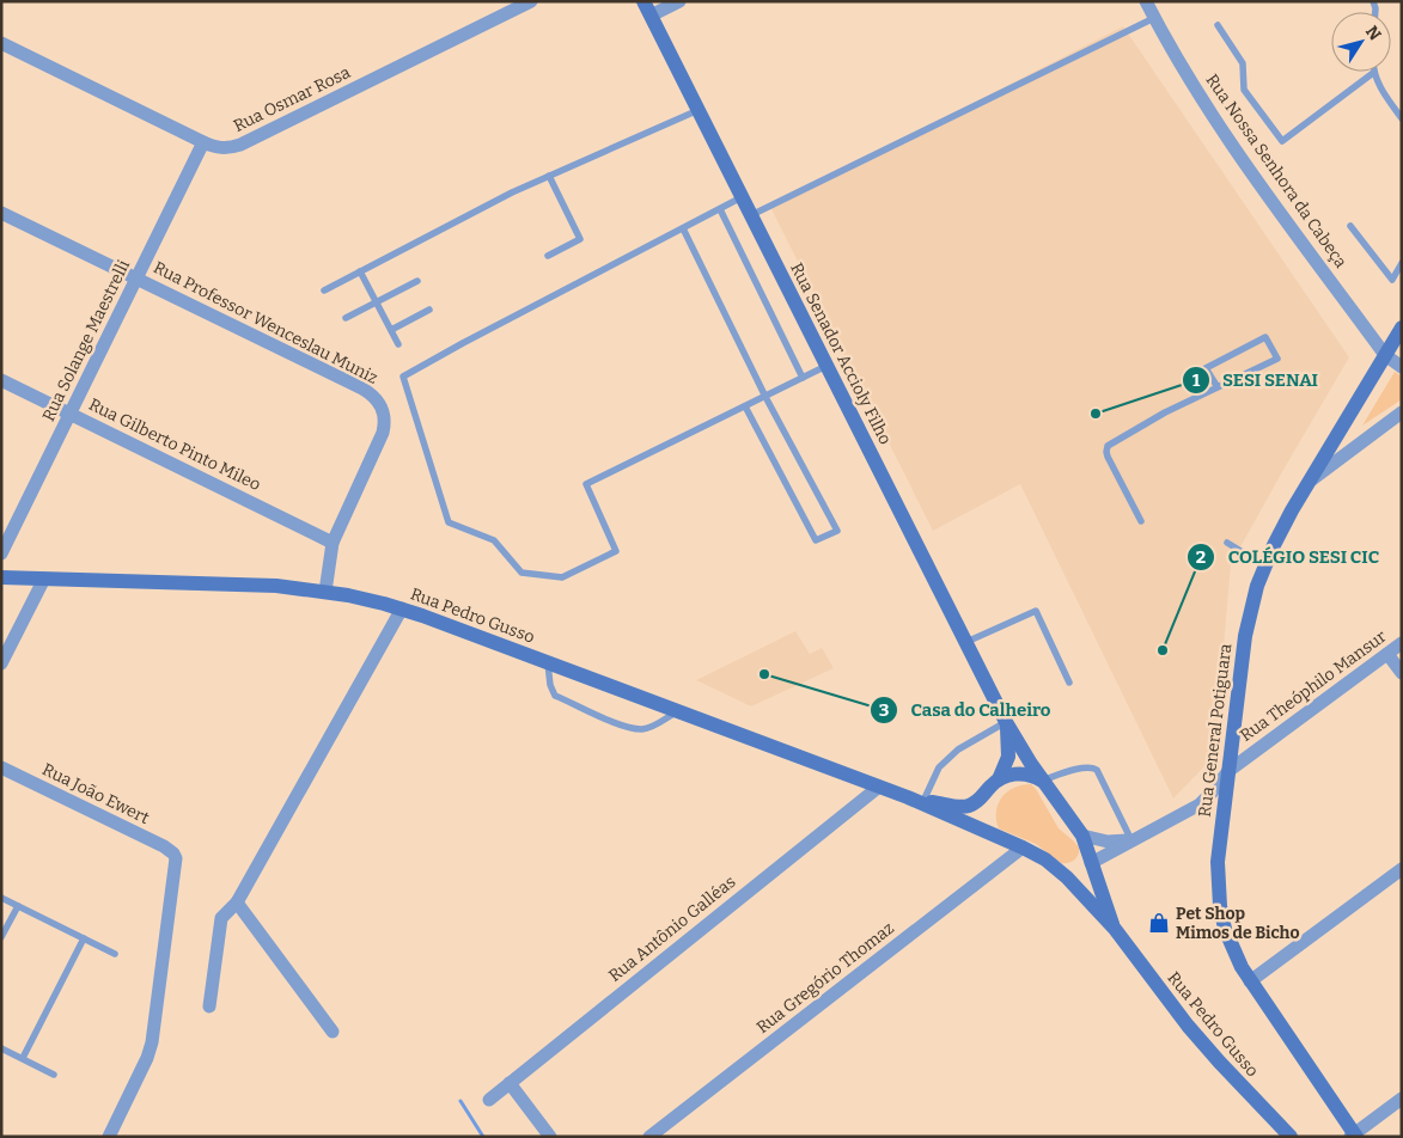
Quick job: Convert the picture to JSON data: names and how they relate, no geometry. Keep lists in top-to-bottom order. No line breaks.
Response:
{"streets":{"main road":["Rua Senador Accioly Filho","Rua Pedro Gusso","Rua General Potiguara"],"street":["Rua Osmar Rosa","Rua Nossa Senhora da Cabeça","Rua Professor Wenceslau Muniz","Rua Solange Maestrelli","Rua Gilberto Pinto Mileo","Rua Theóphilo Mansur","Rua João Ewert","Rua Antônio Galléas","Rua Gregório Thomaz"]},"crossings":[["Rua Osmar Rosa","Rua Solange Maestrelli"],["Rua Nossa Senhora da Cabeça","Rua General Potiguara"],["Rua Professor Wenceslau Muniz","Rua Solange Maestrelli"],["Rua Professor Wenceslau Muniz","Rua Gilberto Pinto Mileo"],["Rua Solange Maestrelli","Rua Gilberto Pinto Mileo"],["Rua Senador Accioly Filho","Rua Pedro Gusso"],["Rua Pedro Gusso","Rua Theóphilo Mansur"],["Rua Pedro Gusso","Rua Antônio Galléas"],["Rua Pedro Gusso","Rua Gregório Thomaz"],["Rua Theóphilo Mansur","Rua General Potiguara"]],"places":{"other":["SESI SENAI","COLÉGIO SESI CIC","Casa do Calheiro"],"shop":["Pet Shop Mimos de Bicho"]},"north":"top right"}
